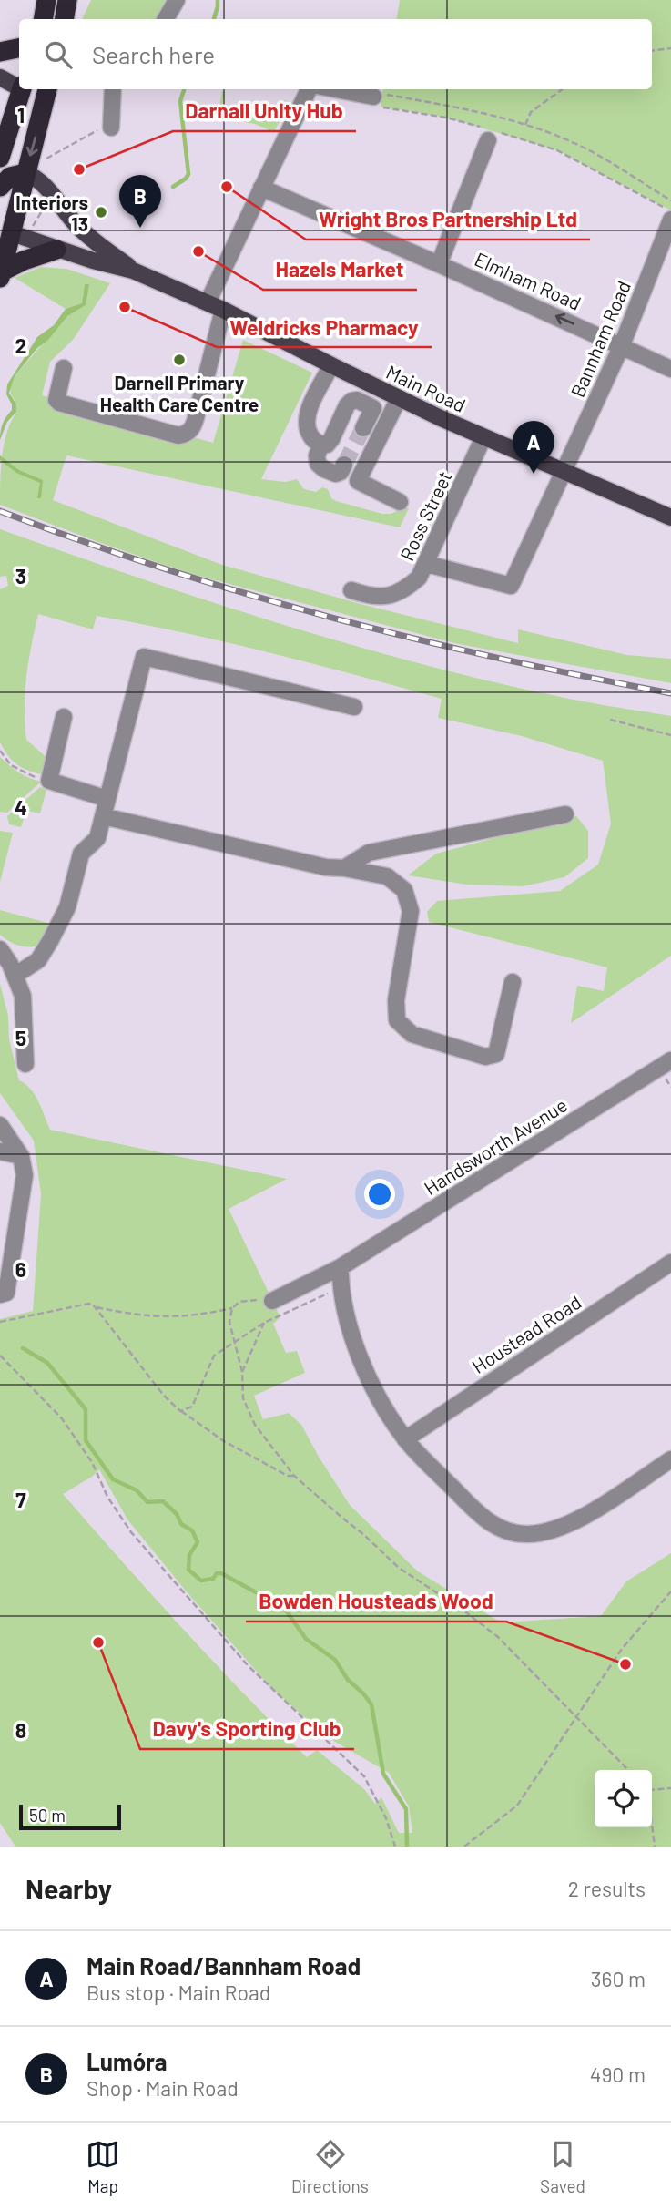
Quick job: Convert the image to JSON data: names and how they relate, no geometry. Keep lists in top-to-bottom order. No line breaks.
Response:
{"streets":{"main road":["Main Road"],"street":["Elmham Road","Bannham Road","Ross Street","Handsworth Avenue","Houstead Road"]},"crossings":[["Elmham Road","Bannham Road"],["Bannham Road","Main Road"],["Bannham Road","Ross Street"],["Main Road","Ross Street"]],"one_way":["Elmham Road"],"places":["Darnall Unity Hub","Wright Bros Partnership Ltd","Interiors 13","Hazels Market","Weldricks Pharmacy","Darnell Primary Health Care Centre","Davy's Sporting Club","Bowden Housteads Wood"],"scale_bar":"50 m","page":{"search":"Search here","pins":["B","A"],"scale":"50 m","heading":["Nearby","2 results"],"list":[{"mark":"A","name":"Main Road/Bannham Road","note":"Bus stop · Main Road","value":"360 m"},{"mark":"B","name":"Lumóra","note":"Shop · Main Road","value":"490 m"}],"nav":["Map","Directions","Saved"]},"grid":{"rows":["1","2","3","4","5","6","7","8"]}}
